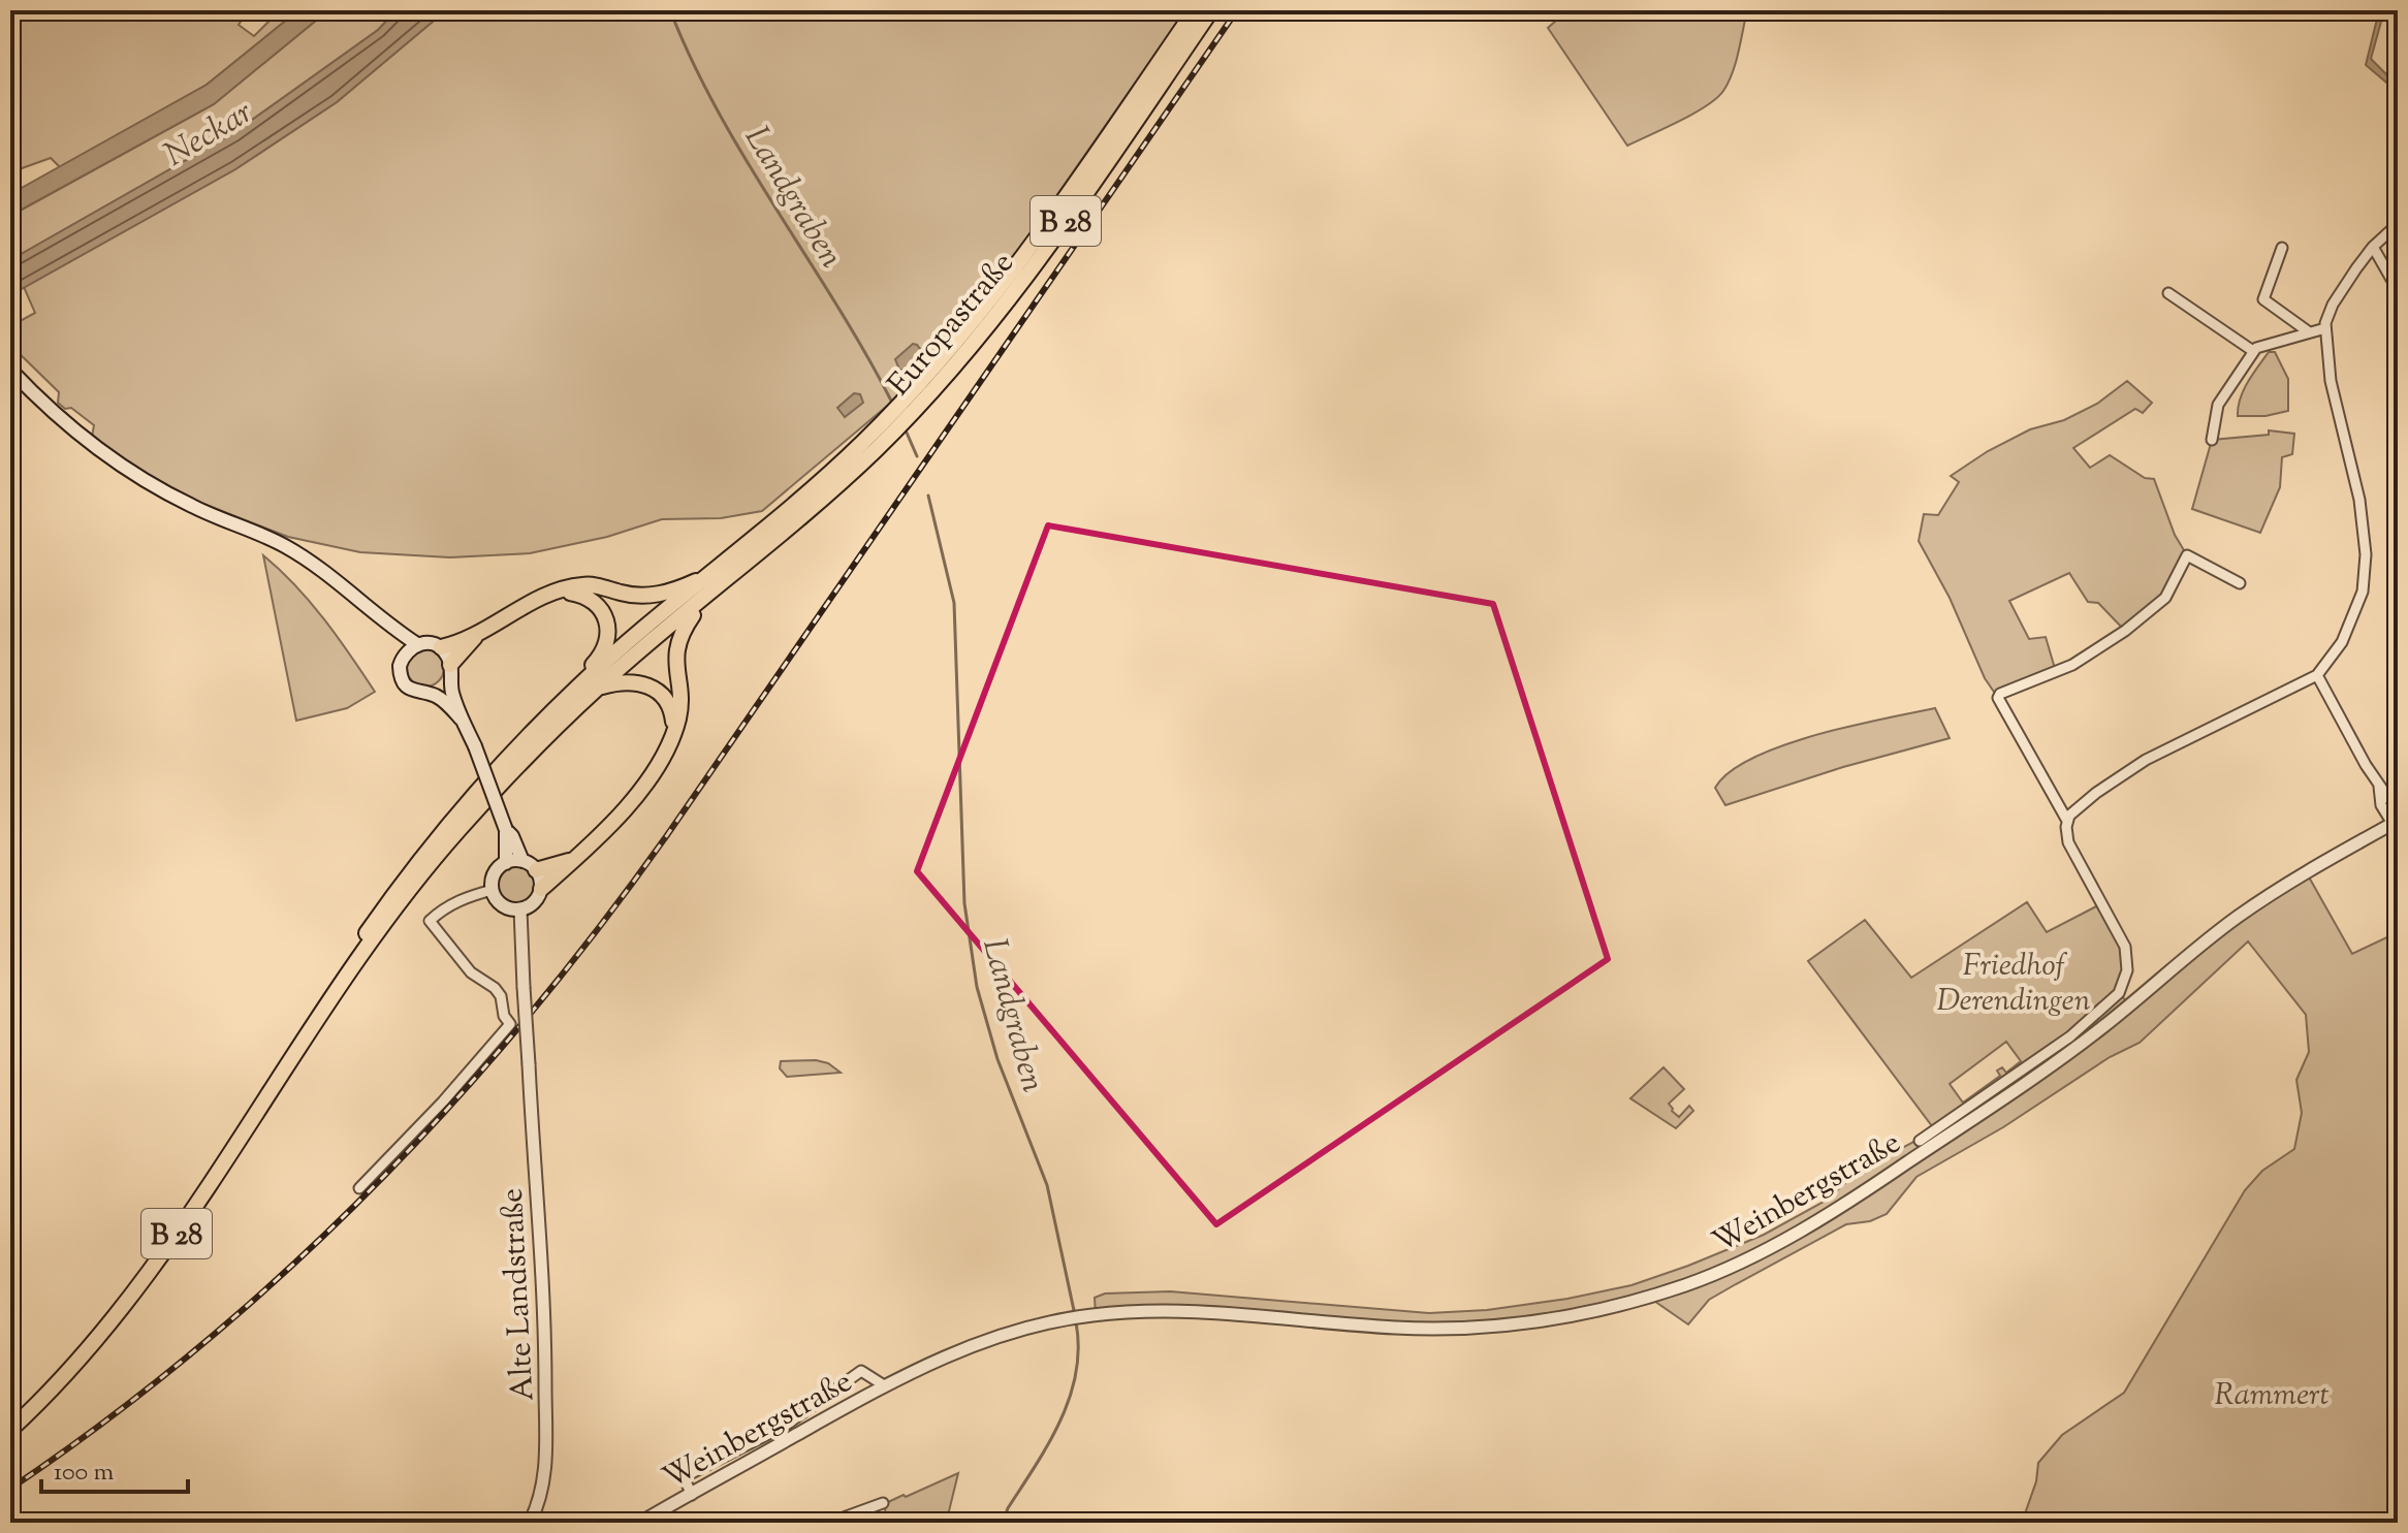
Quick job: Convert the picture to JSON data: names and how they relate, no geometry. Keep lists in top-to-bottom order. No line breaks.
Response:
{"streets":{"main road":["B 28","Europastraße"],"street":["Weinbergstraße","Alte Landstraße"]},"crossings":[["B 28","Europastraße"]],"water":["Neckar","Landgraben"],"parks":["Friedhof Derendingen","Rammert"],"scale_bar":"100 m"}
